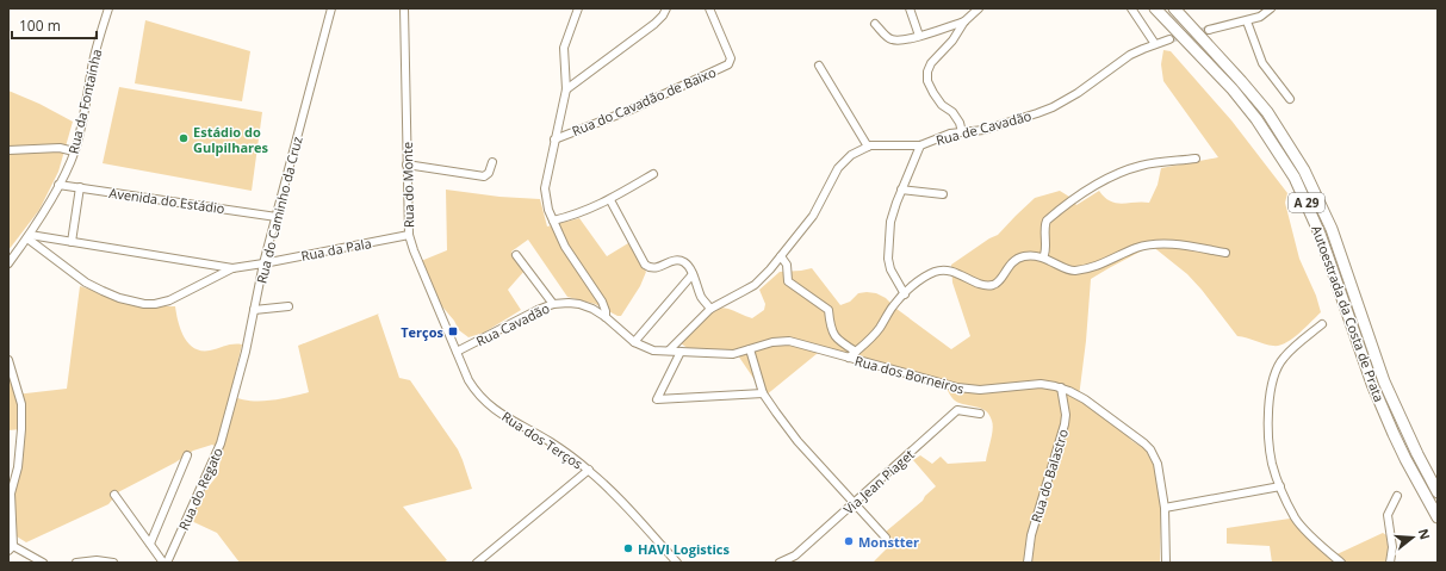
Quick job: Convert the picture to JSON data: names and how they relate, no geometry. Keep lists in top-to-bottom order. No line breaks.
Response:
{"streets":{"highway":["A 29","Autoestrada da Costa de Prata"],"street":["Rua da Fontaínha","Rua do Cavadão de Baixo","Rua de Cavadão","Rua do Monte","Avenida do Estádio","Rua do Caminho da Cruz","Rua da Pala","Rua Cavadão","Rua dos Borneiros","Rua dos Terços","Rua do Balastro","Via Jean Piaget","Rua do Regato"]},"crossings":[["Rua da Fontaínha","Avenida do Estádio"],["Rua de Cavadão","Rua Cavadão"],["Rua do Monte","Rua da Pala"],["Rua do Monte","Rua Cavadão"],["Rua do Monte","Rua dos Terços"],["Avenida do Estádio","Rua do Caminho da Cruz"],["Rua do Caminho da Cruz","Rua da Pala"],["Rua do Caminho da Cruz","Rua do Regato"],["Rua Cavadão","Rua dos Borneiros"],["Rua Cavadão","Rua dos Terços"],["Rua dos Borneiros","Rua do Balastro"]],"places":{"other":["Estádio do Gulpilhares","Monstter","HAVI Logistics"],"transit":["Terços"]},"scale_bar":"100 m","north":"right"}
